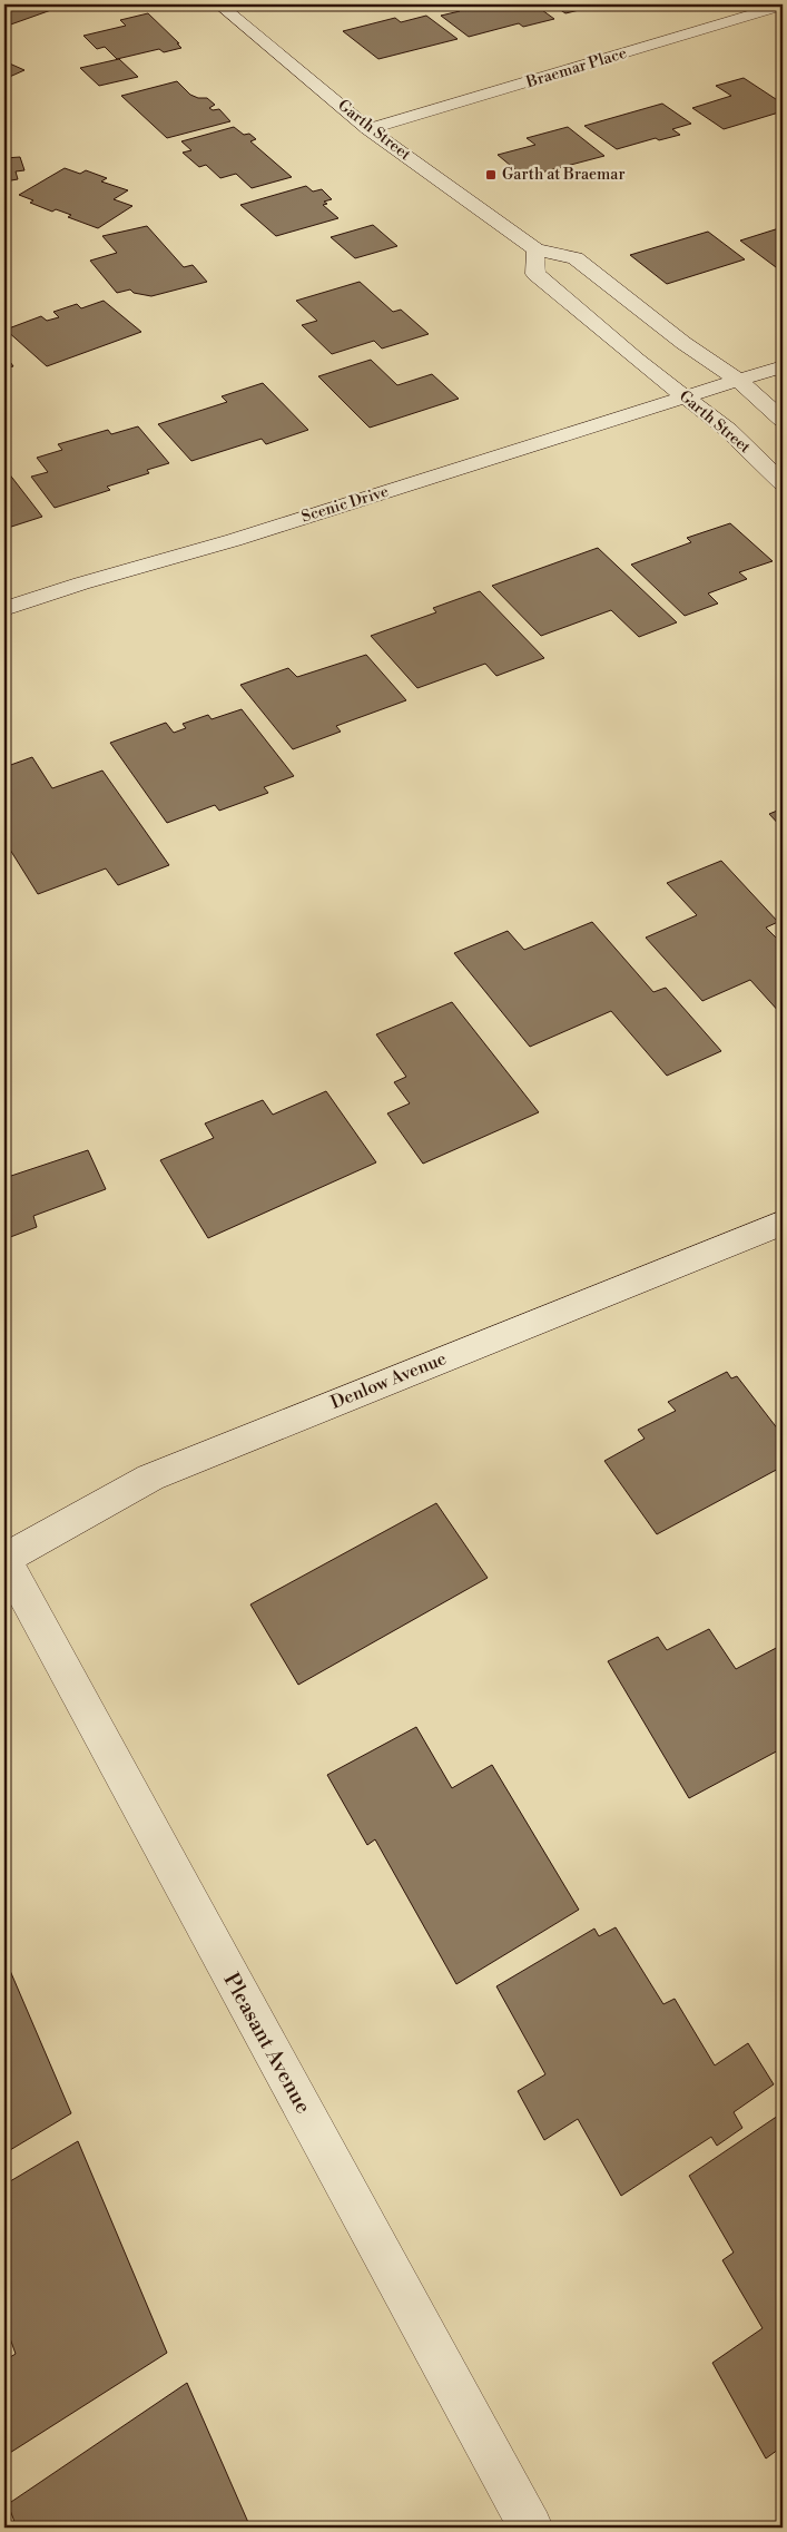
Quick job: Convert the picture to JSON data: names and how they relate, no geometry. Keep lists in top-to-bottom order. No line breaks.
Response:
{"streets":{"street":["Braemar Place","Garth Street","Scenic Drive","Denlow Avenue","Pleasant Avenue"]},"crossings":[["Braemar Place","Garth Street"],["Garth Street","Scenic Drive"],["Denlow Avenue","Pleasant Avenue"]],"places":{"transit":["Garth at Braemar"]}}
